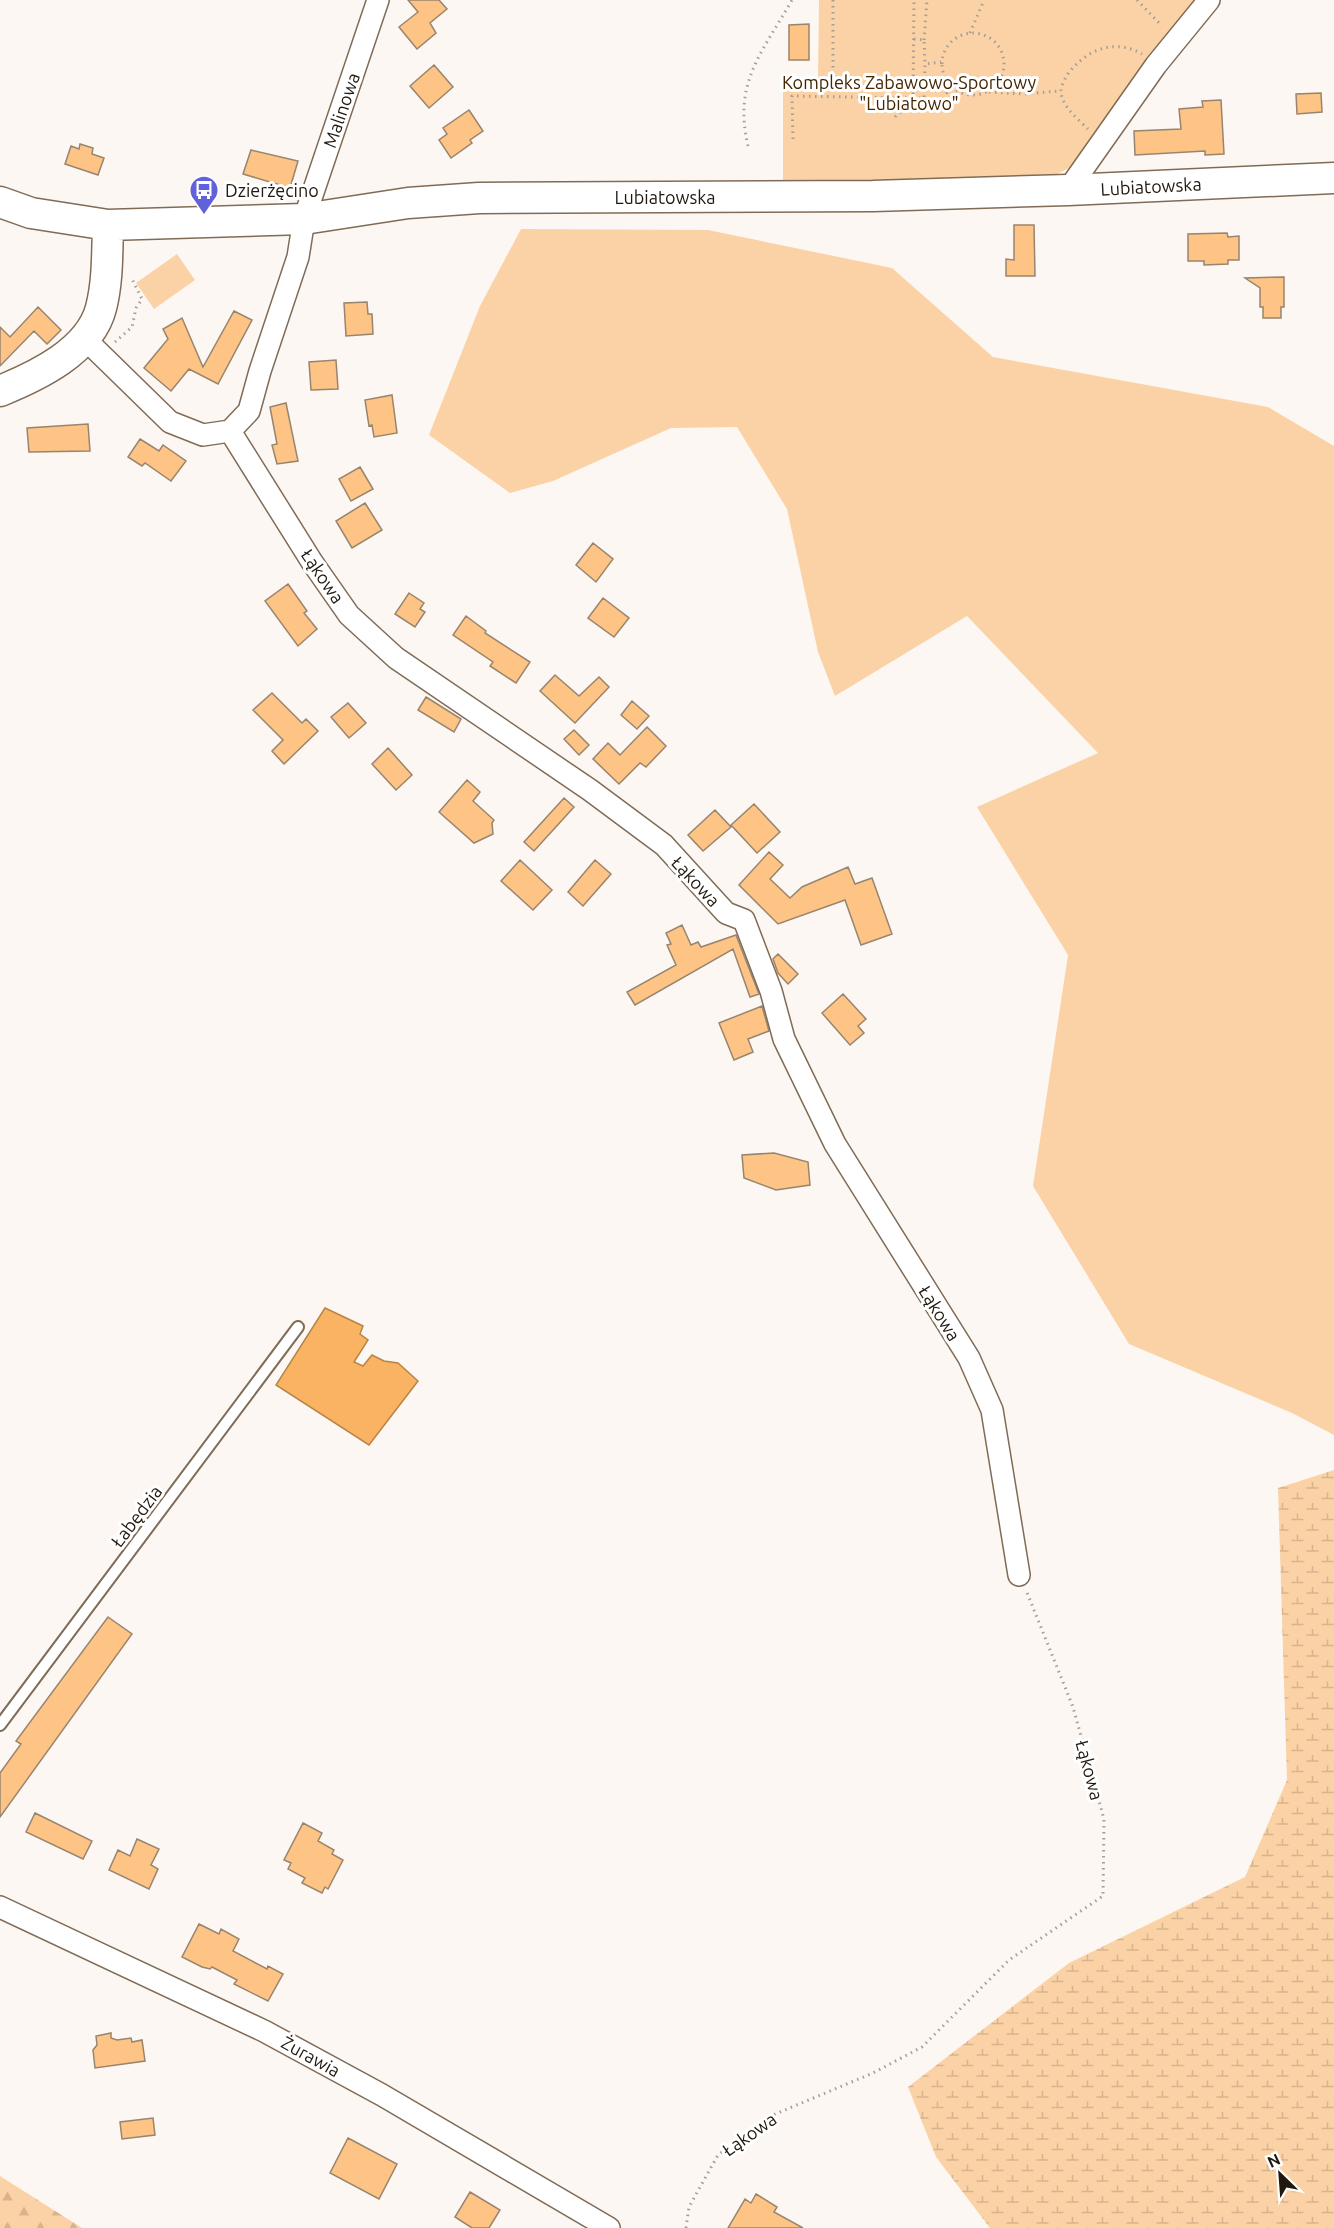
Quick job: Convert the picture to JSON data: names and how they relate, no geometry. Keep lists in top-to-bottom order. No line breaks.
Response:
{"streets":{"street":["Malinowa","Lubiatowska","Łąkowa","Żurawia"],"lane":["Łabędzia"]},"crossings":[["Malinowa","Lubiatowska"]],"parks":["Kompleks Zabawowo-Sportowy \"Lubiatowo\""],"places":{"bus stop":["Dzierżęcino"]},"north":"top left"}
